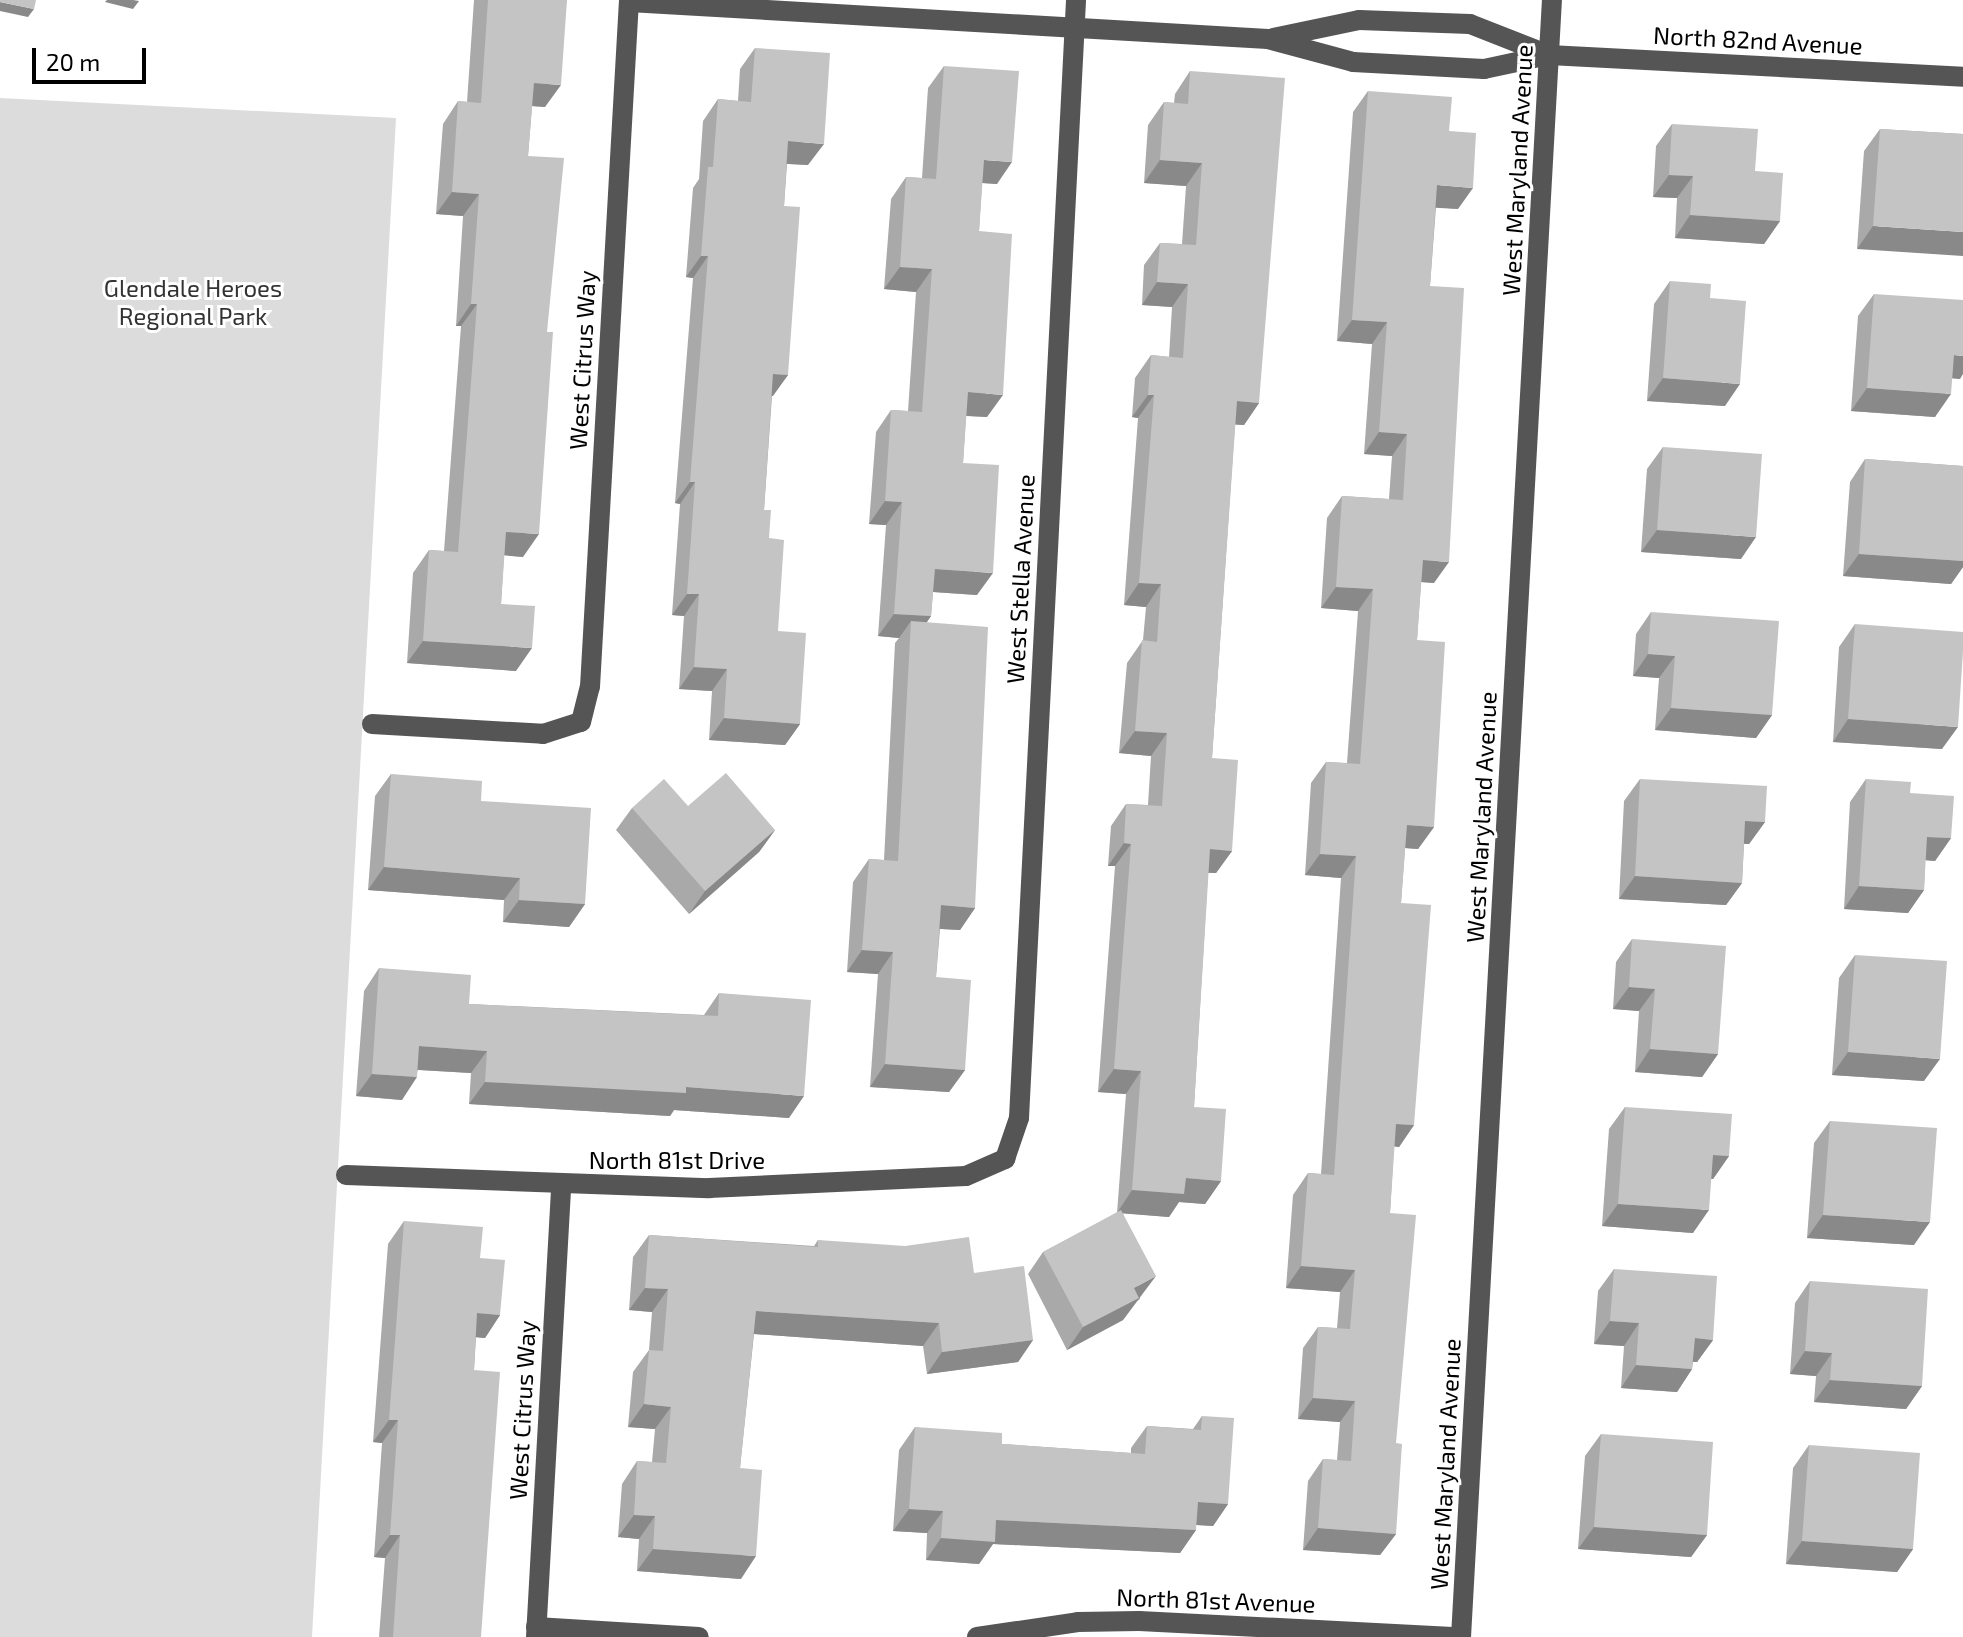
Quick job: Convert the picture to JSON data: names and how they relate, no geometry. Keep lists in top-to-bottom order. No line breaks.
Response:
{"streets":{"street":["North 82nd Avenue","West Maryland Avenue","West Citrus Way","West Stella Avenue","North 81st Drive","North 81st Avenue"]},"crossings":[["North 82nd Avenue","West Maryland Avenue"],["North 82nd Avenue","West Citrus Way"],["North 82nd Avenue","West Stella Avenue"],["West Citrus Way","North 81st Drive"],["West Stella Avenue","North 81st Drive"]],"parks":["Glendale Heroes Regional Park"],"scale_bar":"20 m"}
